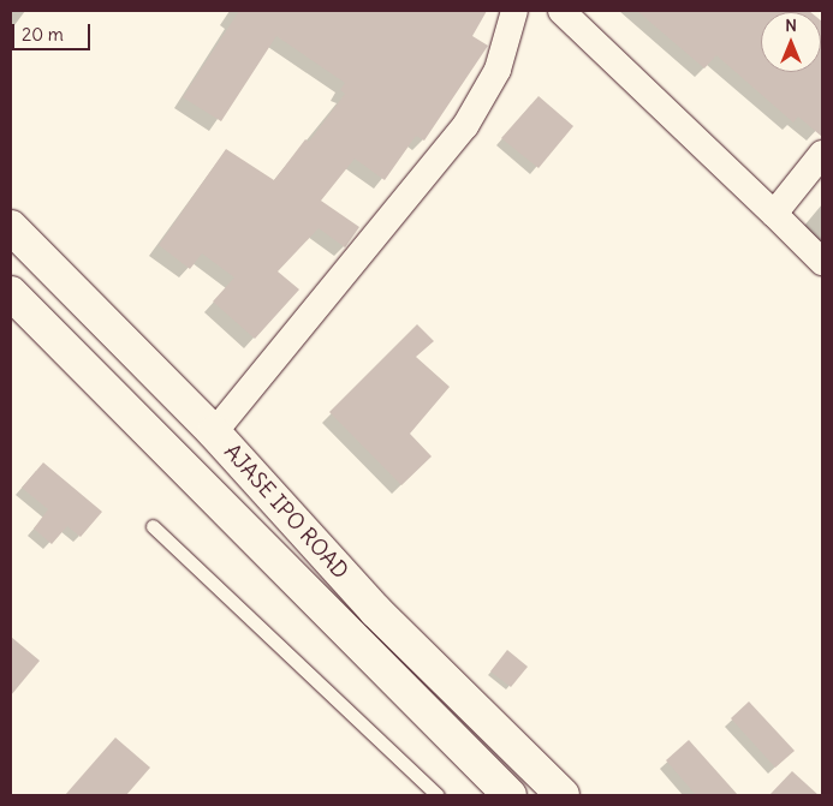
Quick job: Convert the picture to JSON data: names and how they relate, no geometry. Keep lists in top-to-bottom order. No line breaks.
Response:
{"streets":{"highway":["AJASE IPO ROAD"]},"scale_bar":"20 m","north":"top"}
